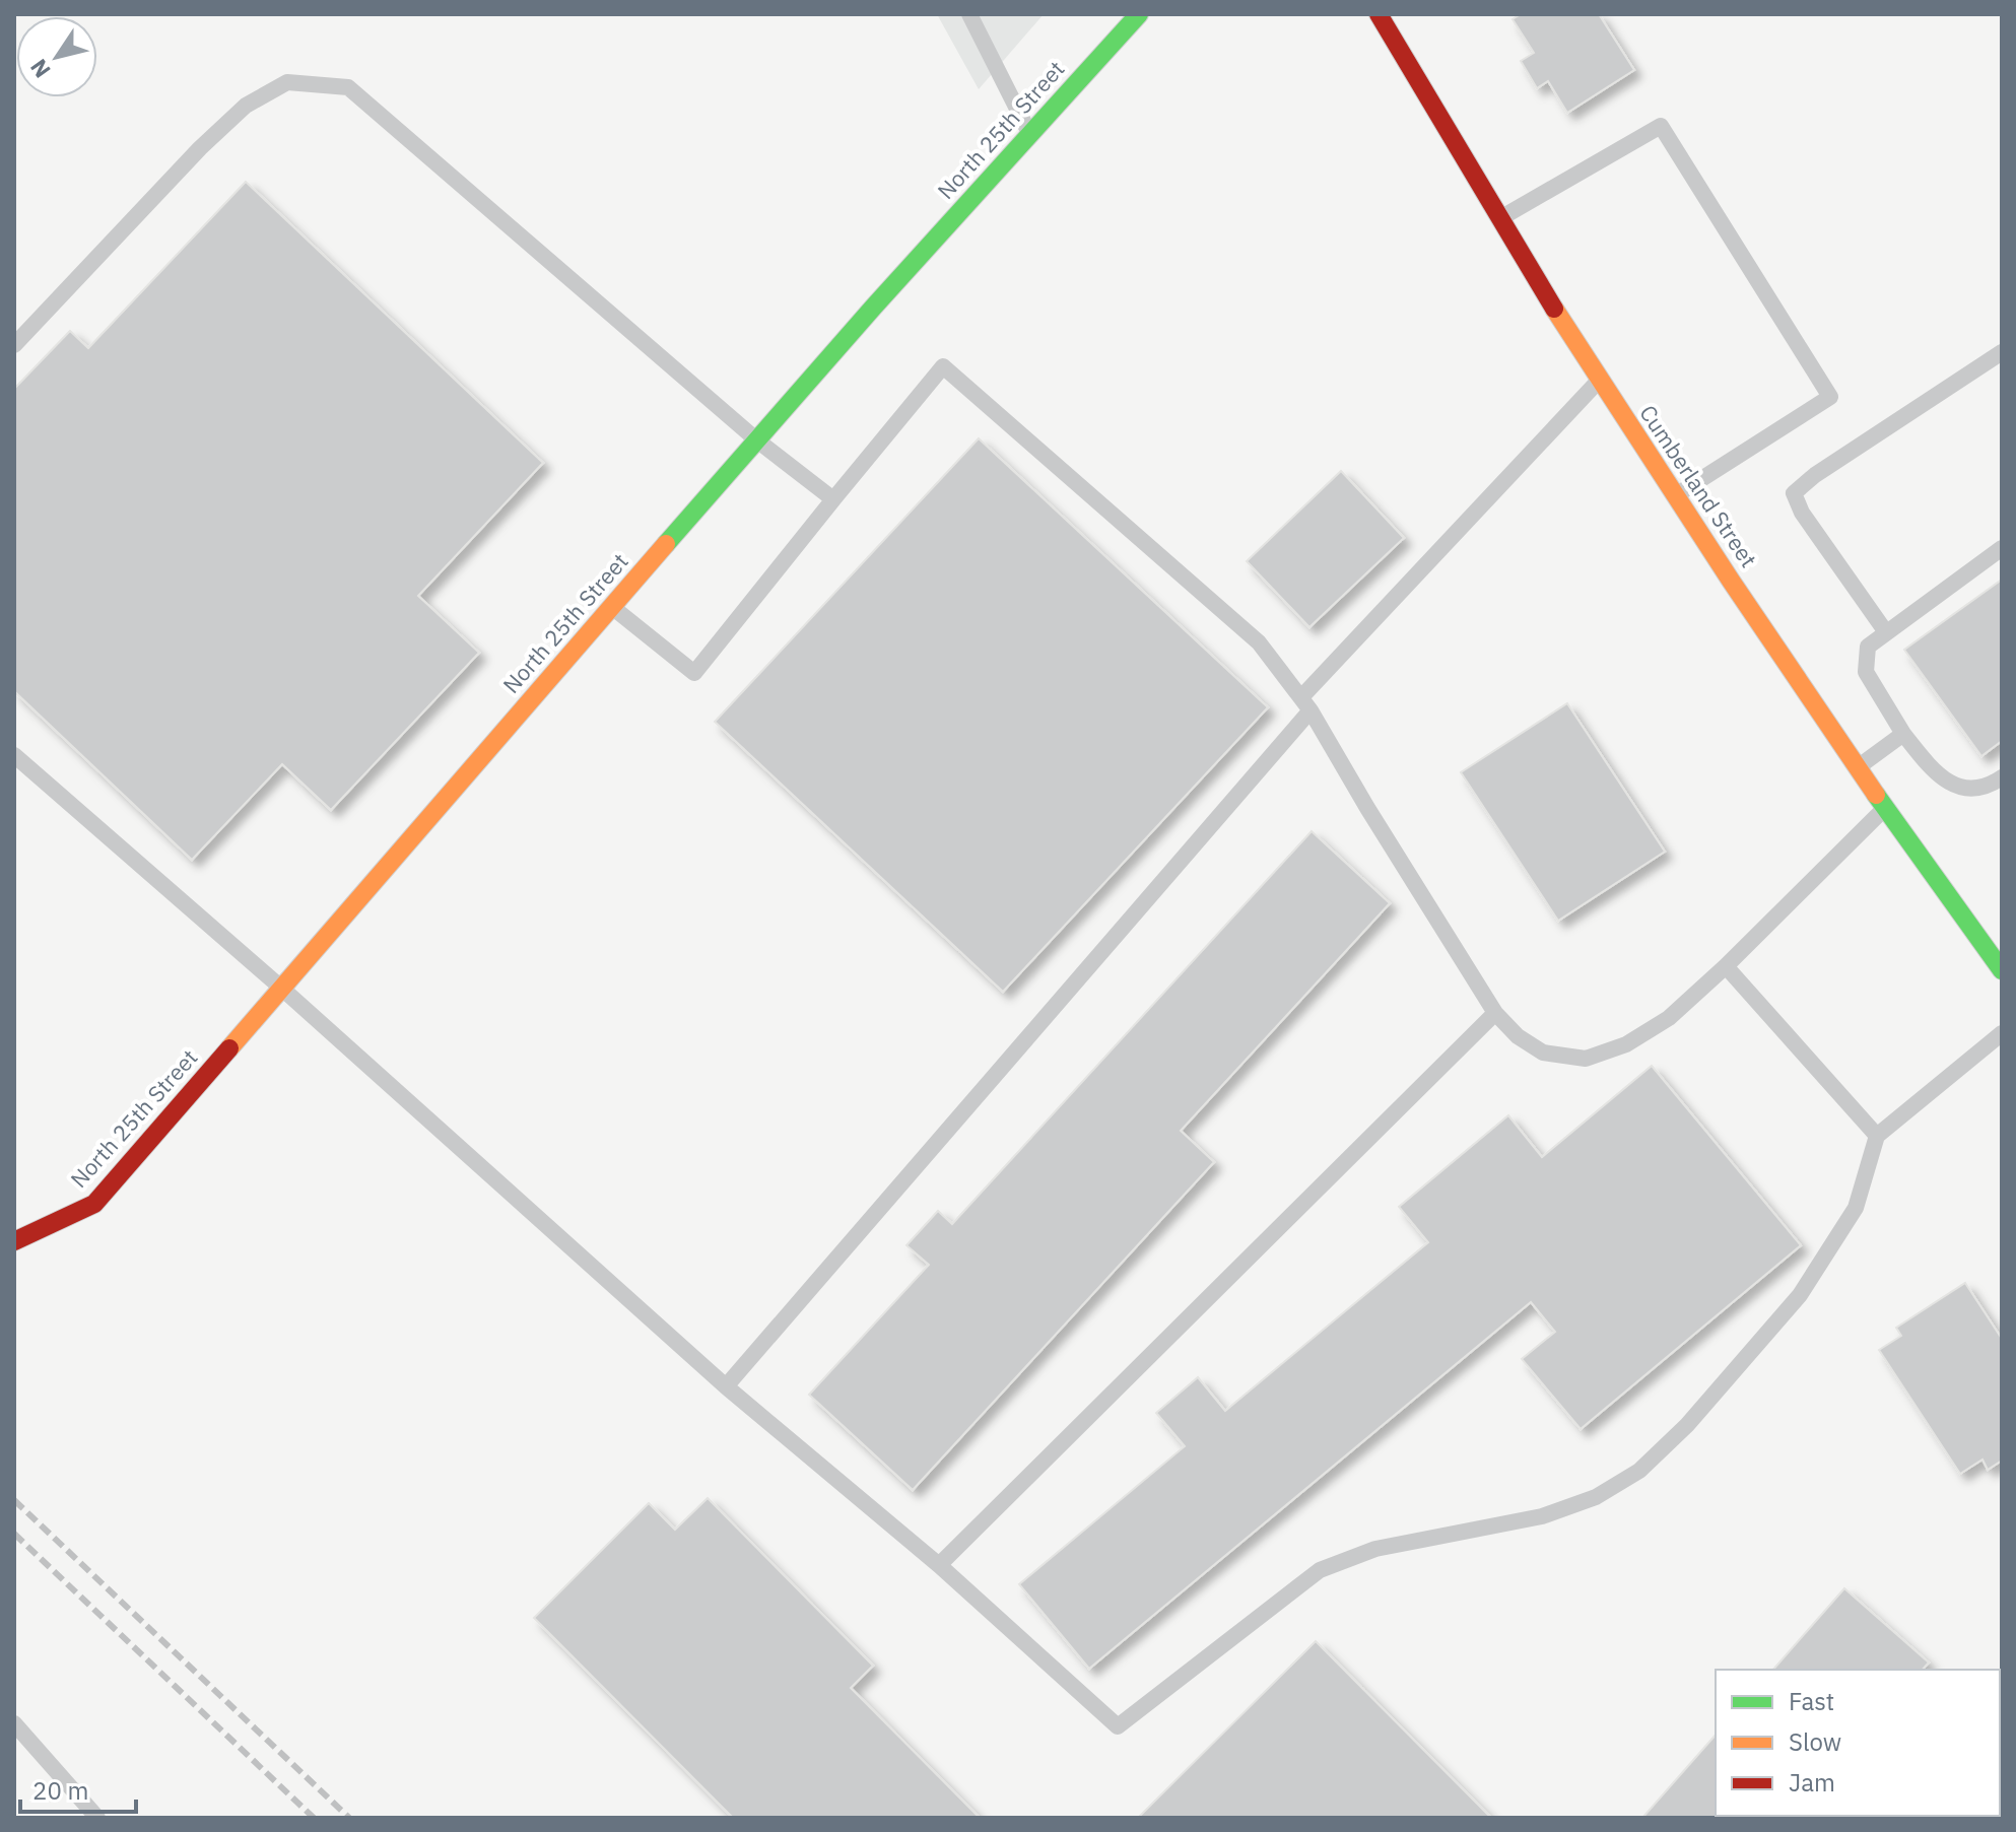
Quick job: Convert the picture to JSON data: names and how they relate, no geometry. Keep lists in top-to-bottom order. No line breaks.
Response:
{"streets":{"main road":["North 25th Street","Cumberland Street"]},"legend":["Fast","Slow","Jam"],"scale_bar":"20 m","north":"bottom left"}
